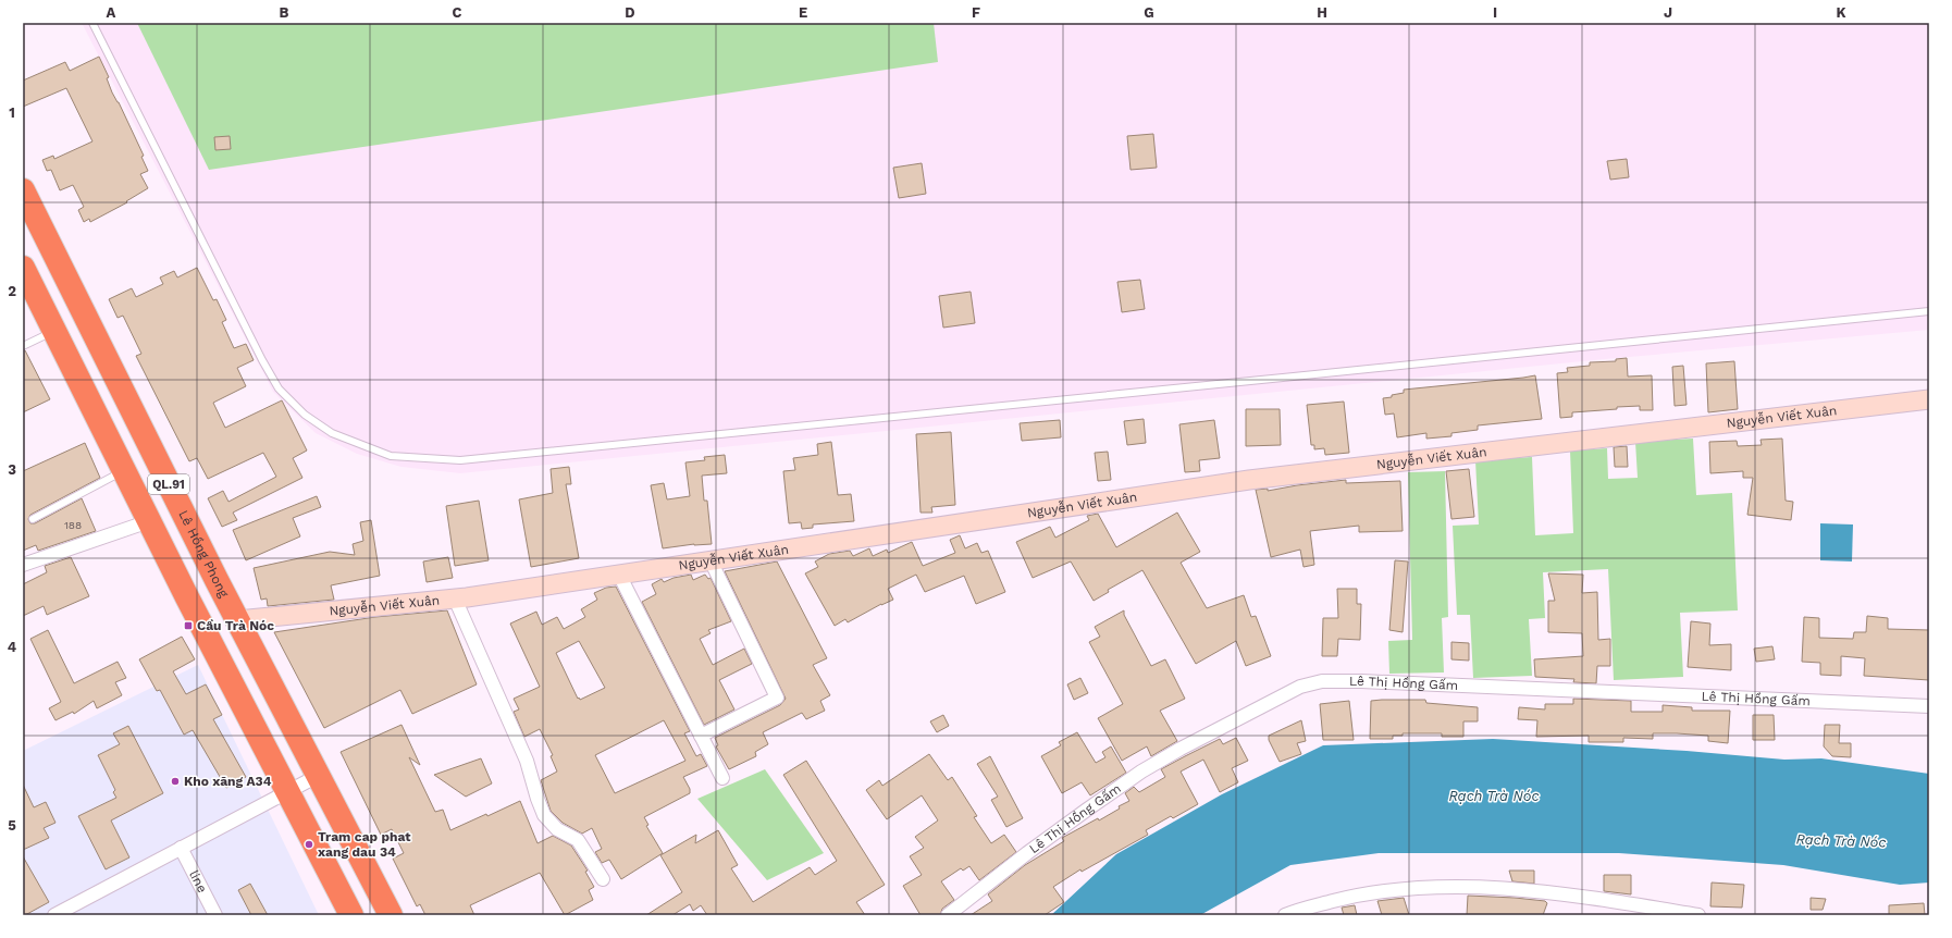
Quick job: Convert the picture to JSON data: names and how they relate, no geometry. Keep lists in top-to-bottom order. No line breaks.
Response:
{"streets":{"highway":["QL.91","Lê Hồng Phong"],"street":["Nguyễn Viết Xuân","Lê Thị Hồng Gấm","line"]},"crossings":[["Nguyễn Viết Xuân","Lê Hồng Phong"]],"water":["Rạch Trà Nóc"],"places":{"transit":["Cầu Trà Nóc"],"other":["Kho xăng A34","Tram cap phat xang dau 34"]},"house_numbers":["188"],"grid":{"columns":["A","B","C","D","E","F","G","H","I","J","K"],"rows":["1","2","3","4","5"]}}
